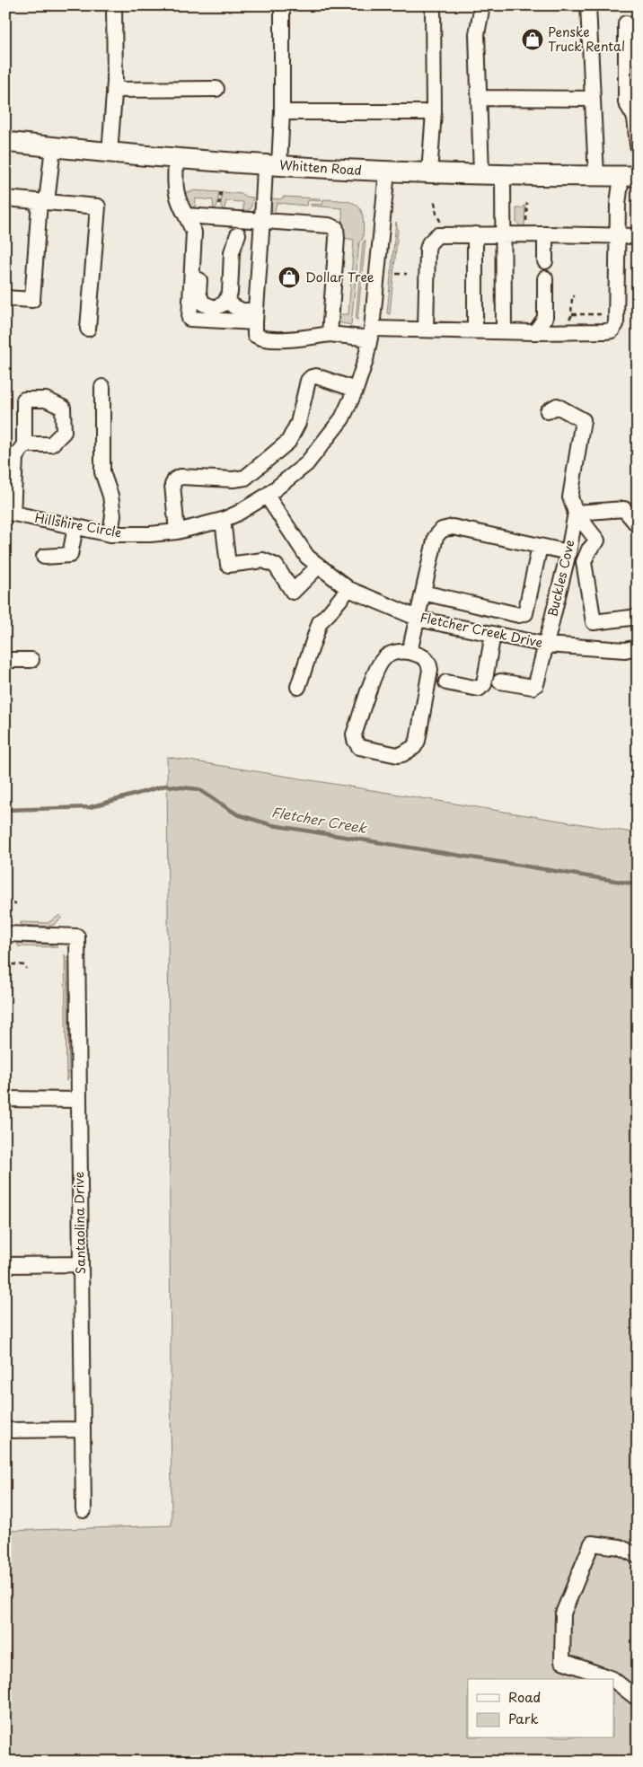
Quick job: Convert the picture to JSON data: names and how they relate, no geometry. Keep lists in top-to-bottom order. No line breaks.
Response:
{"streets":{"main road":["Whitten Road"],"street":["Hillshire Circle","Buckles Cove","Fletcher Creek Drive","Santaolina Drive"]},"crossings":[["Whitten Road","Hillshire Circle"],["Hillshire Circle","Fletcher Creek Drive"],["Buckles Cove","Fletcher Creek Drive"]],"water":["Fletcher Creek"],"places":{"shop":["Penske Truck Rental","Dollar Tree"]},"legend":["Road","Park"]}
